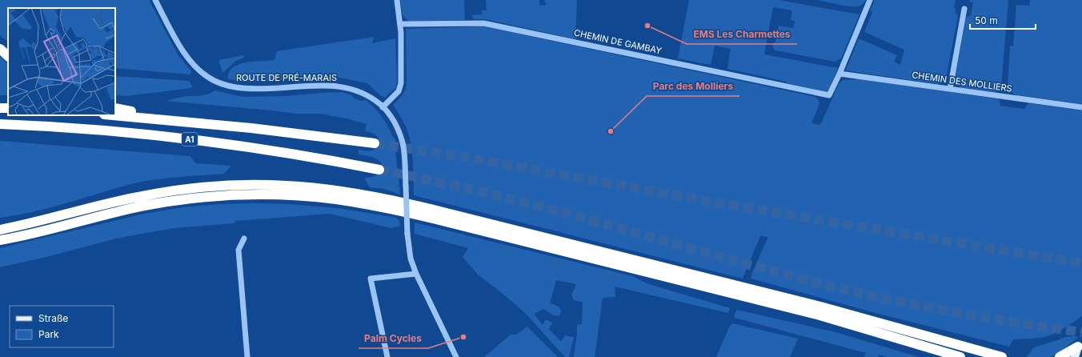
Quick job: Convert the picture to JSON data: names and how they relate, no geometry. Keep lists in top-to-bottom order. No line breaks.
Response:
{"streets":{"highway":["A1"],"street":["CHEMIN DE GAMBAY","ROUTE DE PRÉ-MARAIS","CHEMIN DES MOLLIERS"]},"crossings":[["CHEMIN DE GAMBAY","CHEMIN DES MOLLIERS"]],"places":["EMS Les Charmettes","Parc des Molliers","Palm Cycles"],"legend":["Straße","Park"],"scale_bar":"50 m"}
